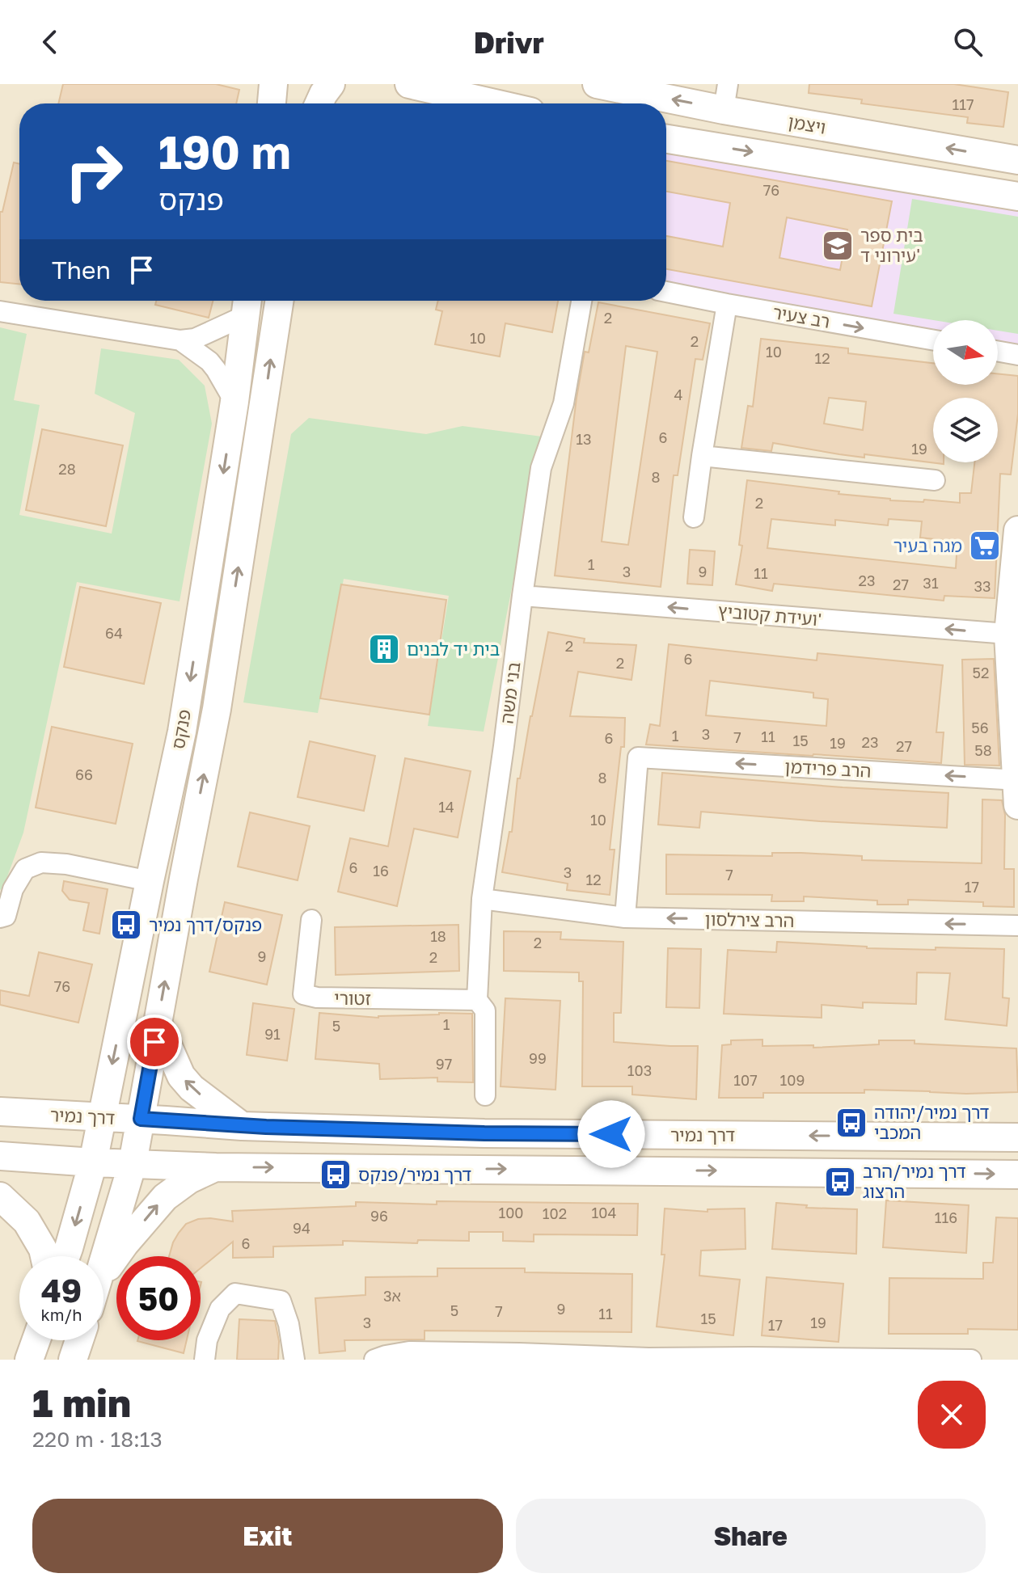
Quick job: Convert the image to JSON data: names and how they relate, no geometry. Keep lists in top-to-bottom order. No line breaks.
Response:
{"streets":{"main road":["ויצמן","פנקס","דרך נמיר"],"street":["רב צעיר","ועידת קטוביץ'","בני משה","הרב פרידמן","הרב צירלסון","זטורי"]},"crossings":[["ועידת קטוביץ'","בני משה"],["בני משה","הרב צירלסון"],["בני משה","זטורי"],["פנקס","דרך נמיר"],["הרב פרידמן","הרב צירלסון"]],"one_way":["הרב צירלסון"],"places":{"school or university":["בית ספר עירוני ד'"],"supermarket":["מגה בעיר"],"building":["בית יד לבנים"],"bus stop":["פנקס/דרך נמיר","דרך נמיר/יהודה המכבי","דרך נמיר/פנקס","דרך נמיר/הרב הרצוג"]},"house_numbers":["117","76","2","10","2","10","12","4","6","13","19","28","8","2","1","3","9","11","23","31","27","33","64","2","6","2","52","56","3","1","11","7","6","15","23","19","27","58","66","8","14","10","6","16","3","7","12","17","18","2","9","2","76","1","5","91","99","97","103","107","109","100","104","102","96","116","94","6","3א","9","5","7","11","15","3","19","17"],"north":"right","page":{"header":"Drivr","turn":["190 m","פנקס"],"then":"Then","speed":"49 km/h","limit":"50","heading":["1 min","220 m · 18:13"],"buttons":["Exit","Share"]}}
